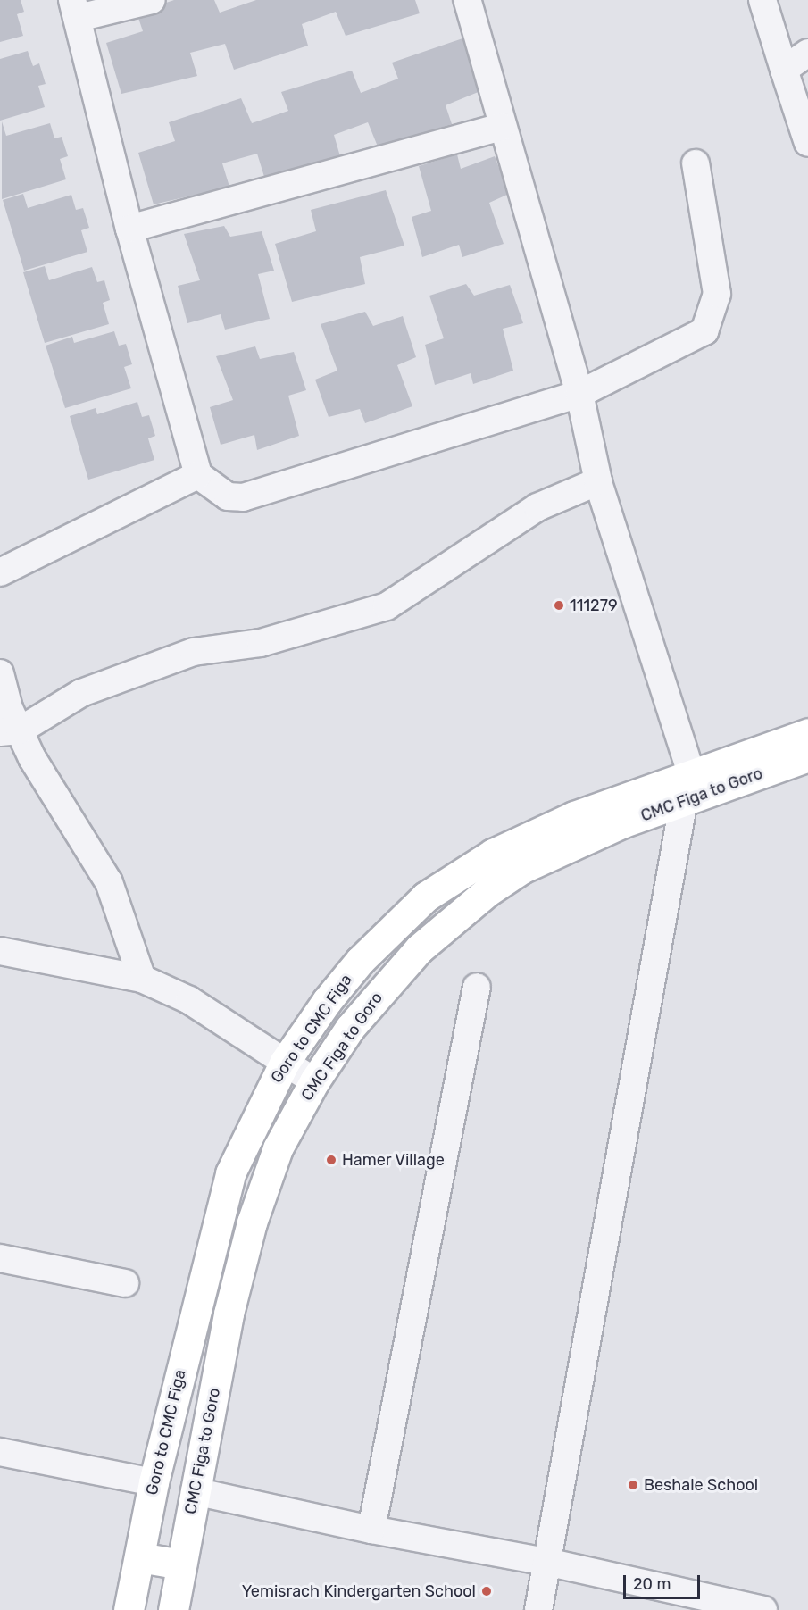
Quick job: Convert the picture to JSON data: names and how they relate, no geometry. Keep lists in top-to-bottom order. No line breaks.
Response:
{"streets":{"main road":["CMC Figa to Goro","Goro to CMC Figa"]},"crossings":[["CMC Figa to Goro","Goro to CMC Figa"]],"places":["111279","Hamer Village","Beshale School","Yemisrach Kindergarten School"],"scale_bar":"20 m"}
